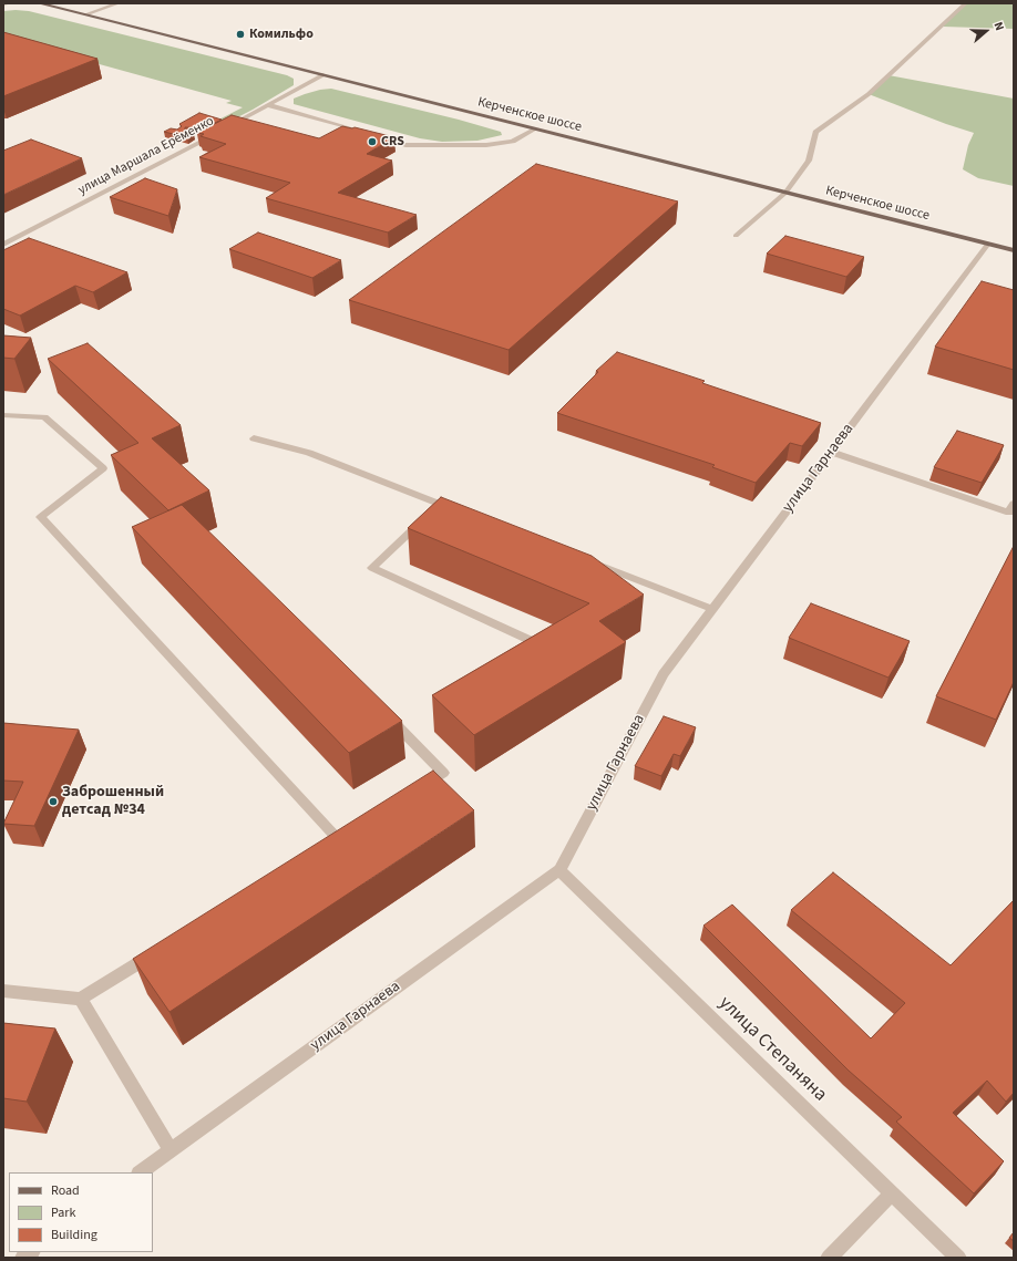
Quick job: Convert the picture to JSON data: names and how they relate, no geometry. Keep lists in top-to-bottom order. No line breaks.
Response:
{"streets":{"main road":["Керченское шоссе"],"street":["улица Маршала Ерёменко","улица Гарнаева","улица Степаняна"]},"crossings":[["Керченское шоссе","улица Маршала Ерёменко"],["Керченское шоссе","улица Гарнаева"],["улица Гарнаева","улица Степаняна"]],"places":["Комильфо","CRS","Заброшенный детсад №34"],"legend":["Road","Park","Building"],"north":"right"}
